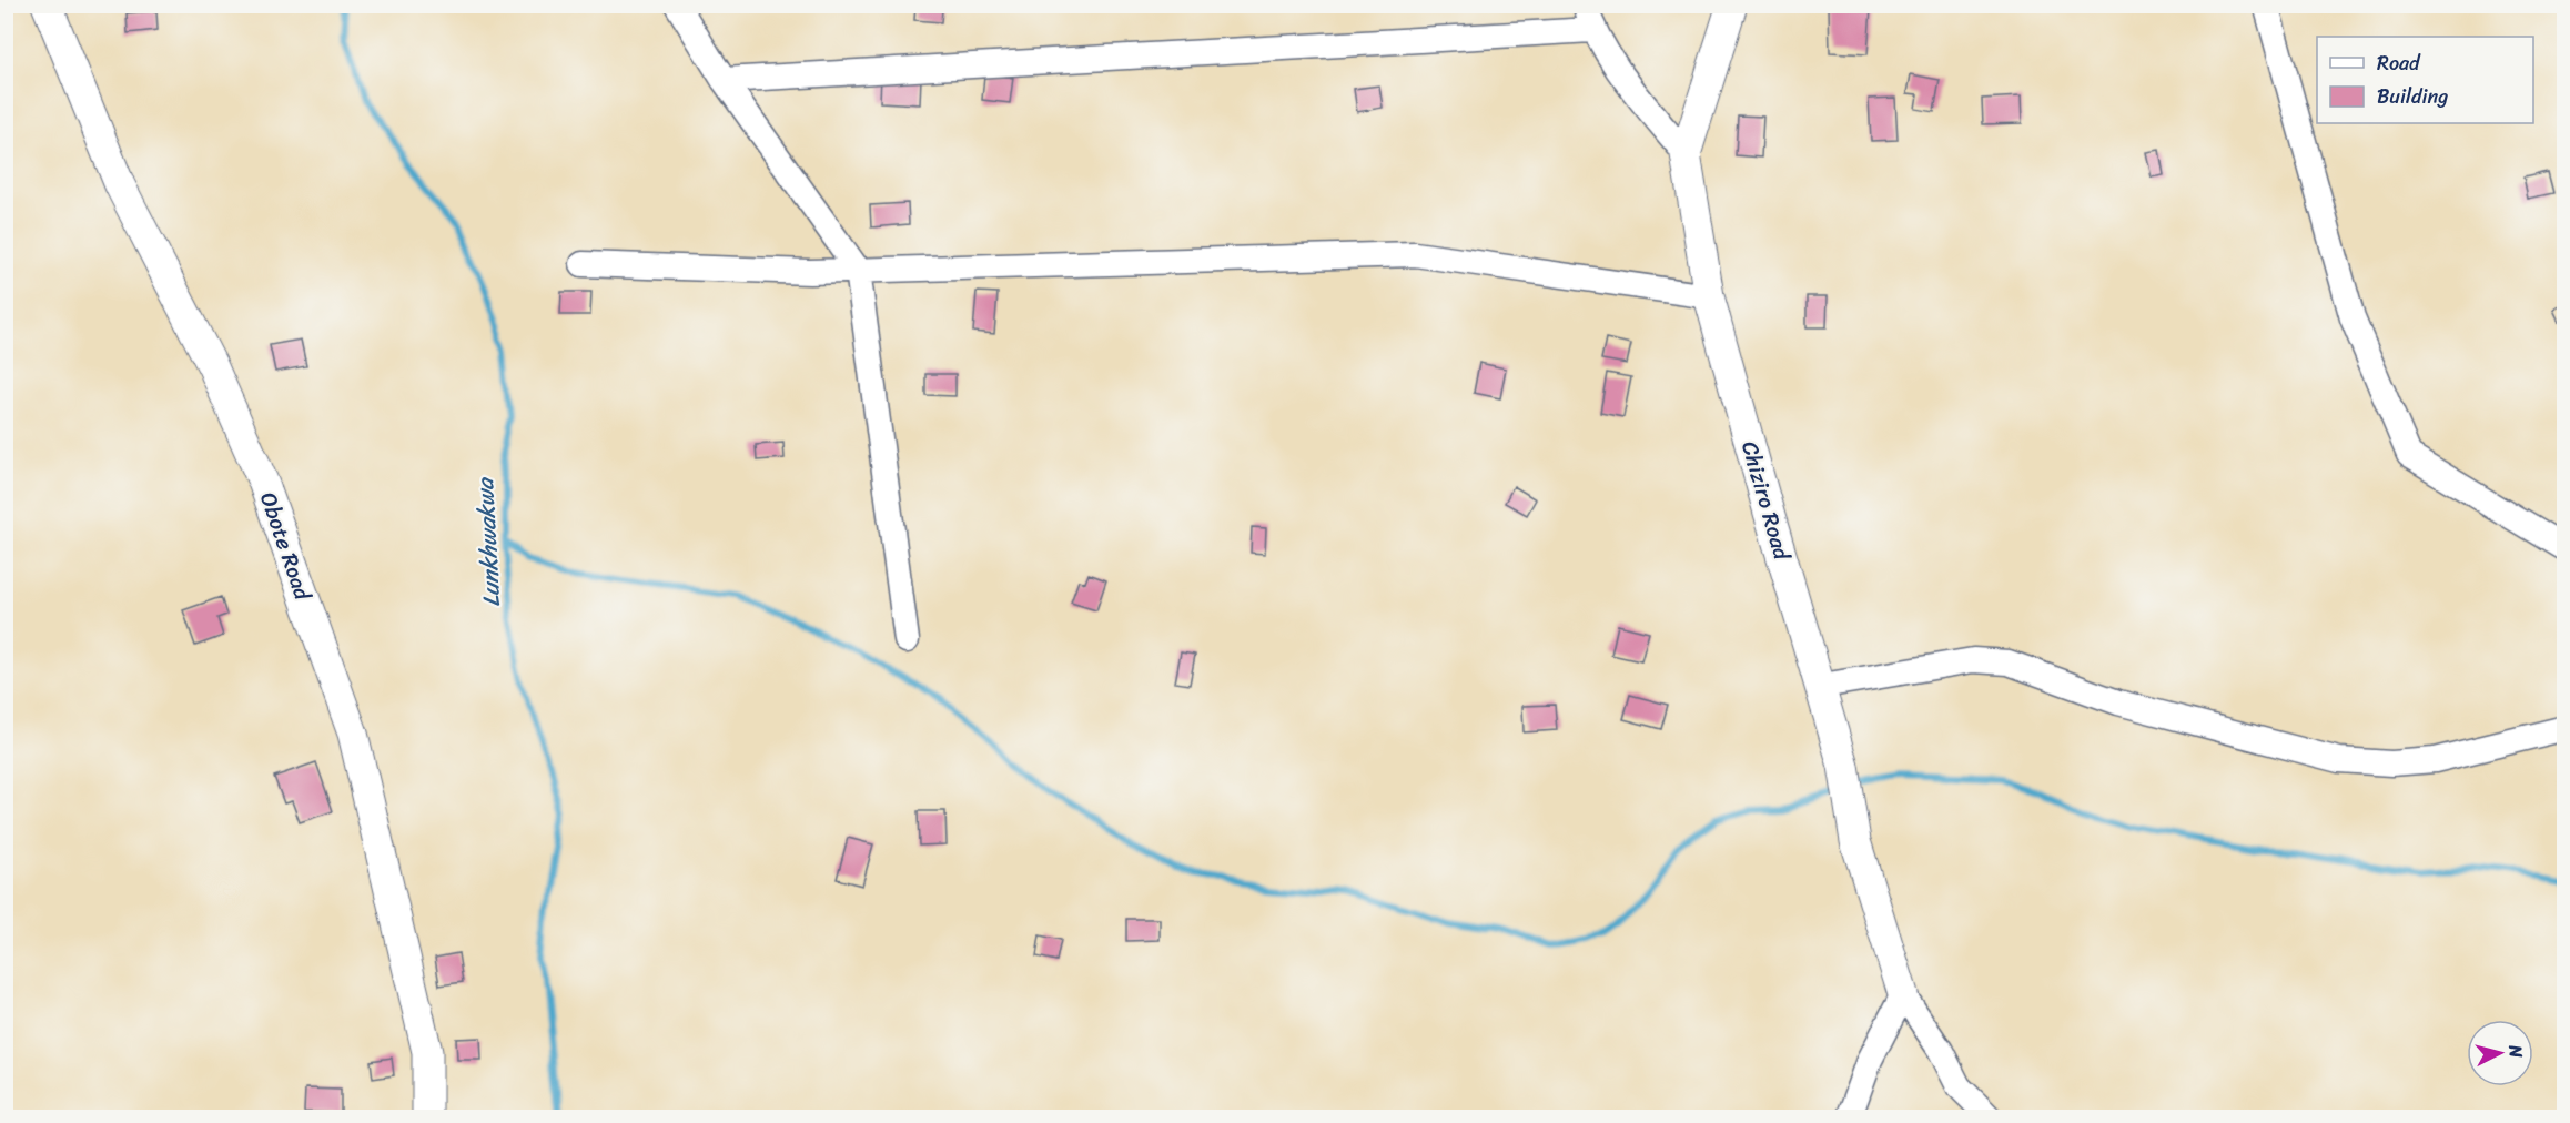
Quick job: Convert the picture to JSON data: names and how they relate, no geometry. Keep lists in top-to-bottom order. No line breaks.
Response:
{"streets":{"street":["Chiziro Road","Obote Road"]},"water":["Lunkhwakwa"],"legend":["Road","Building"],"north":"right"}
